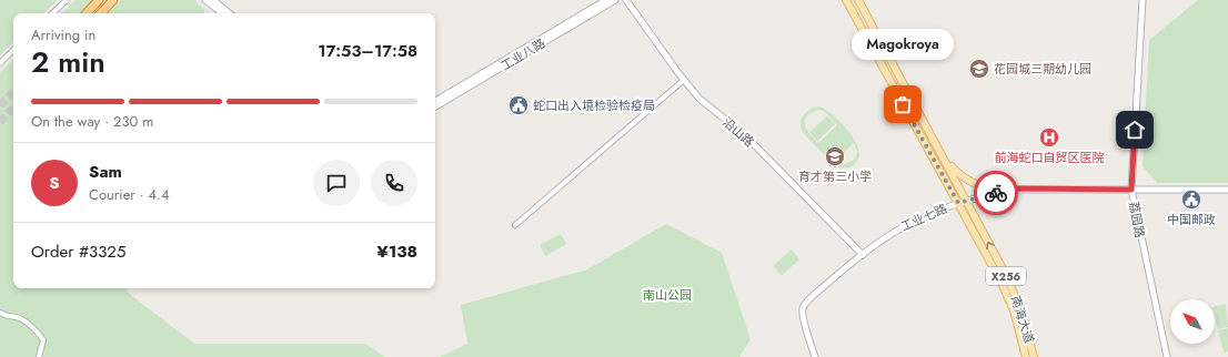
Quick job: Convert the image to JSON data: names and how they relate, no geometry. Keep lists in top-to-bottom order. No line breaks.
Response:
{"streets":{"main road":["X256","南海大道"],"street":["工业八路","沿山路","工业七路","荔园路"]},"crossings":[["沿山路","工业七路"],["工业七路","荔园路"],["工业七路","南海大道"]],"parks":["南山公园"],"places":{"school or university":["花园城三期幼儿园","育才第三小学"],"other":["Magokroya"],"public building":["蛇口出入境检验检疫局","中国邮政"],"hospital":["前海蛇口自贸区医院"]},"north":"top left","page":{"heading":["2 min","Arriving in","17:53–17:58"],"panel":["Sam","Courier · 4.4","Order #3325","¥138"],"bubble":"Magokroya","bar":"On the way · 230 m","round":"S"}}
